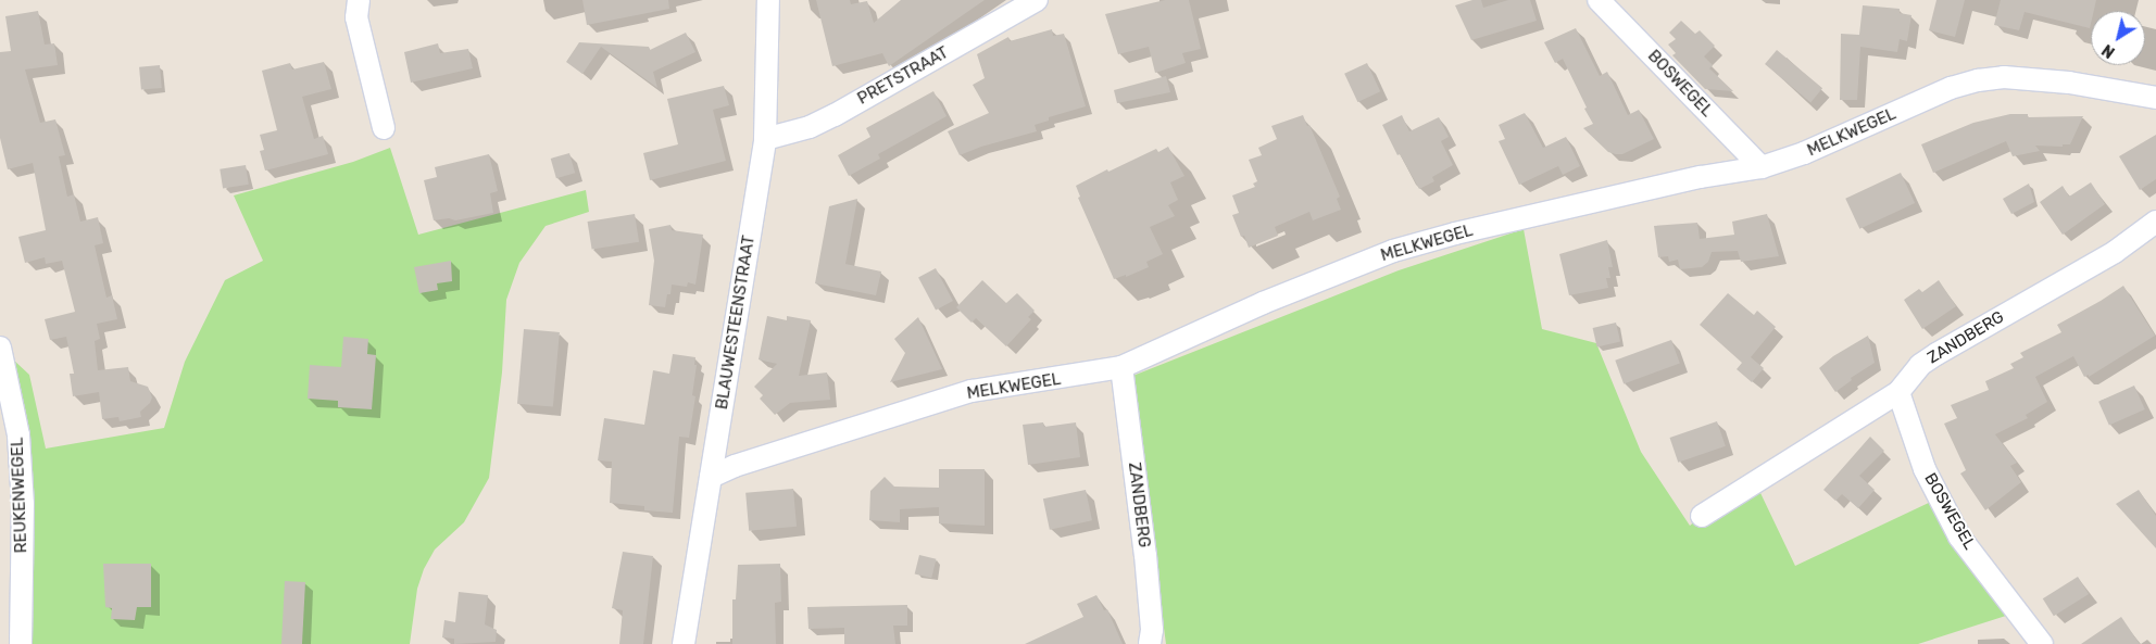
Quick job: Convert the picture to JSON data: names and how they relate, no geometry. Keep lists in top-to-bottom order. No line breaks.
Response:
{"streets":{"street":["PRETSTRAAT","BOSWEGEL","MELKWEGEL","BLAUWESTEENSTRAAT","ZANDBERG","REUKENWEGEL"]},"crossings":[["PRETSTRAAT","BLAUWESTEENSTRAAT"],["BOSWEGEL","MELKWEGEL"],["BOSWEGEL","ZANDBERG"],["MELKWEGEL","BLAUWESTEENSTRAAT"],["MELKWEGEL","ZANDBERG"]],"north":"bottom left"}
